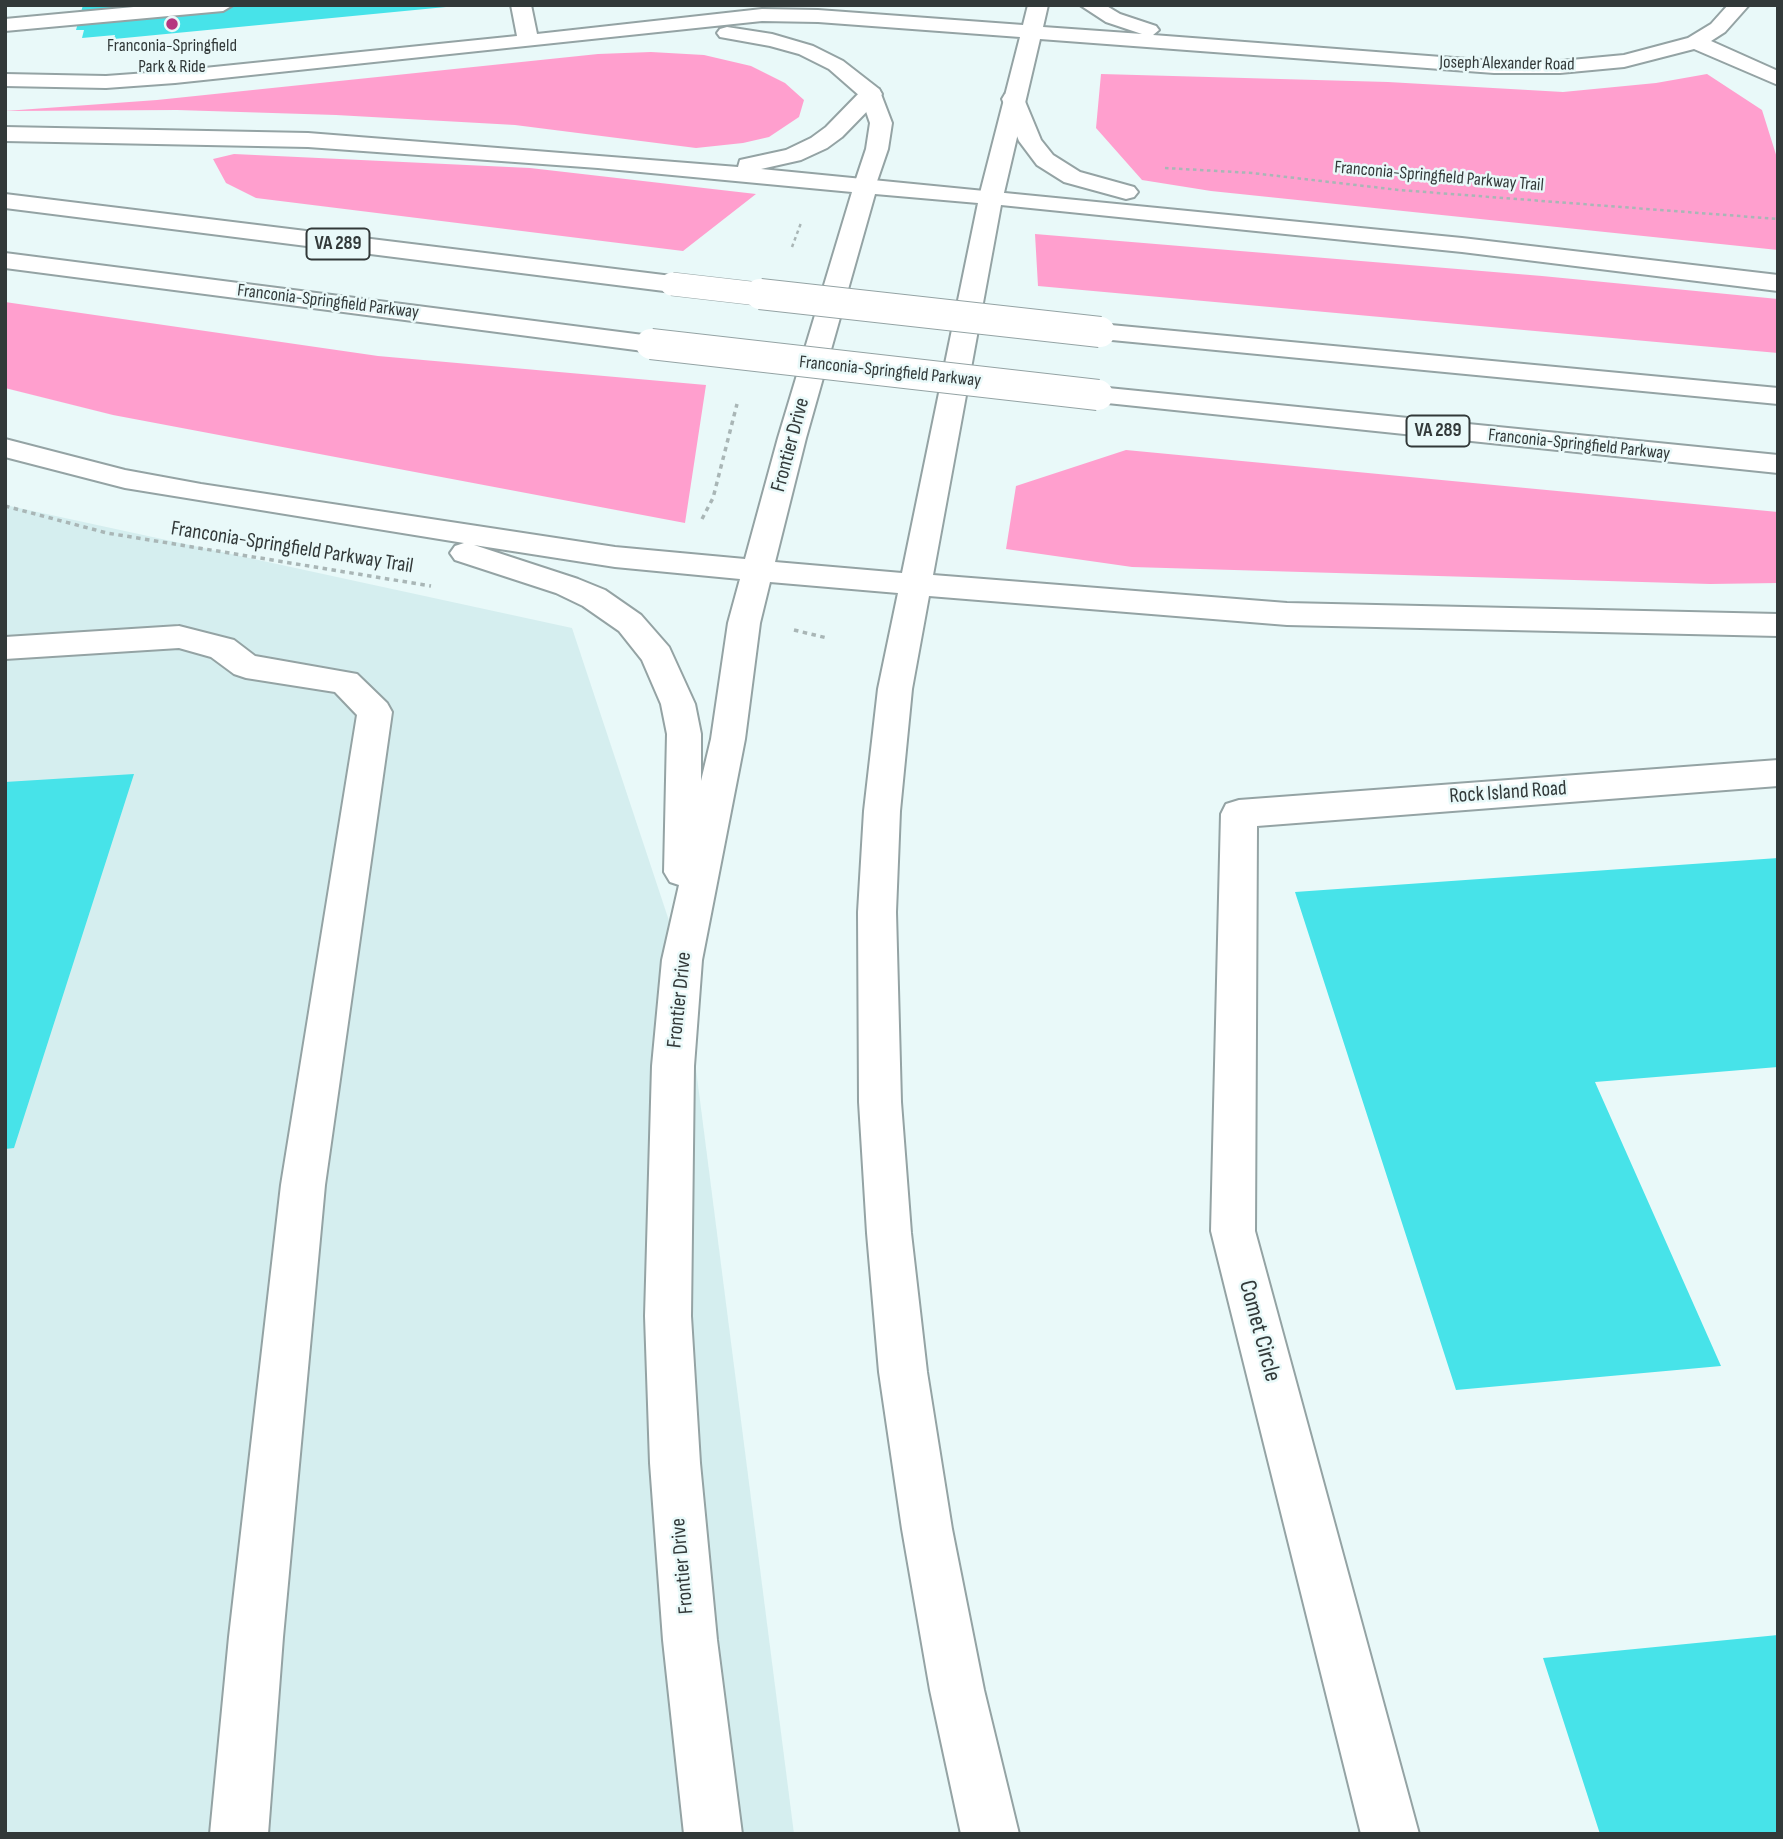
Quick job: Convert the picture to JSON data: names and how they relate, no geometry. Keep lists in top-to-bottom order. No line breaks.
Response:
{"streets":{"main road":["Joseph Alexander Road","VA 289","Franconia-Springfield Parkway","Frontier Drive","Rock Island Road","Comet Circle"],"path":["Franconia-Springfield Parkway Trail"]},"crossings":[["Rock Island Road","Comet Circle"]],"places":["Franconia-Springfield Park & Ride"]}
